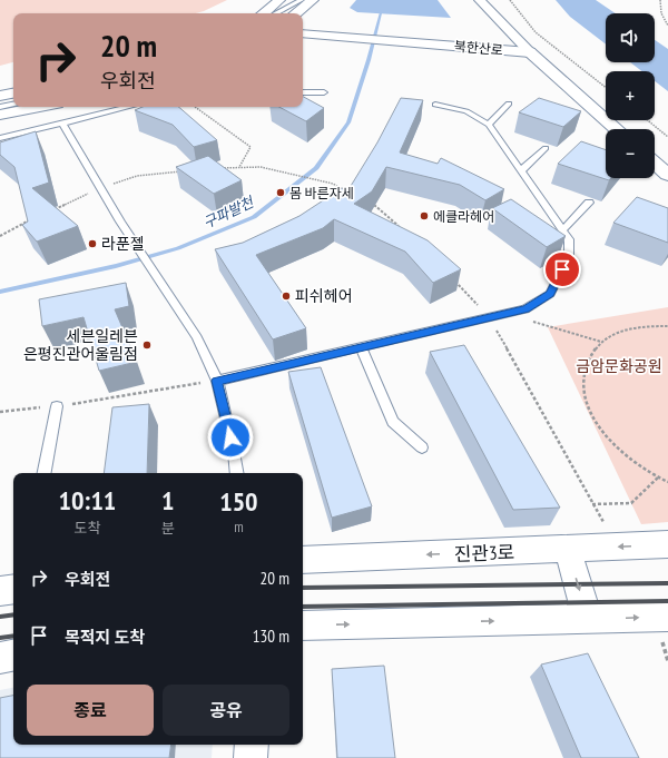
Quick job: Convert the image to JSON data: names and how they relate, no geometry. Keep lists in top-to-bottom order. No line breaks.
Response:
{"streets":{"main road":["북한산로"],"street":["진관3로"]},"water":["구파발천"],"parks":["금암문화공원"],"places":["몸 바른자세","에클라헤어","라푼젤","피쉬헤어","세븐일레븐 은평진관어울림점"],"page":{"map_buttons":["+","−"],"turn":["20 m","우회전"],"eta":["10:11","도착","1","분","150","m"],"list":[{"name":"우회전","value":"20 m"},{"name":"목적지 도착","value":"130 m"}],"buttons":["종료","공유"]}}
